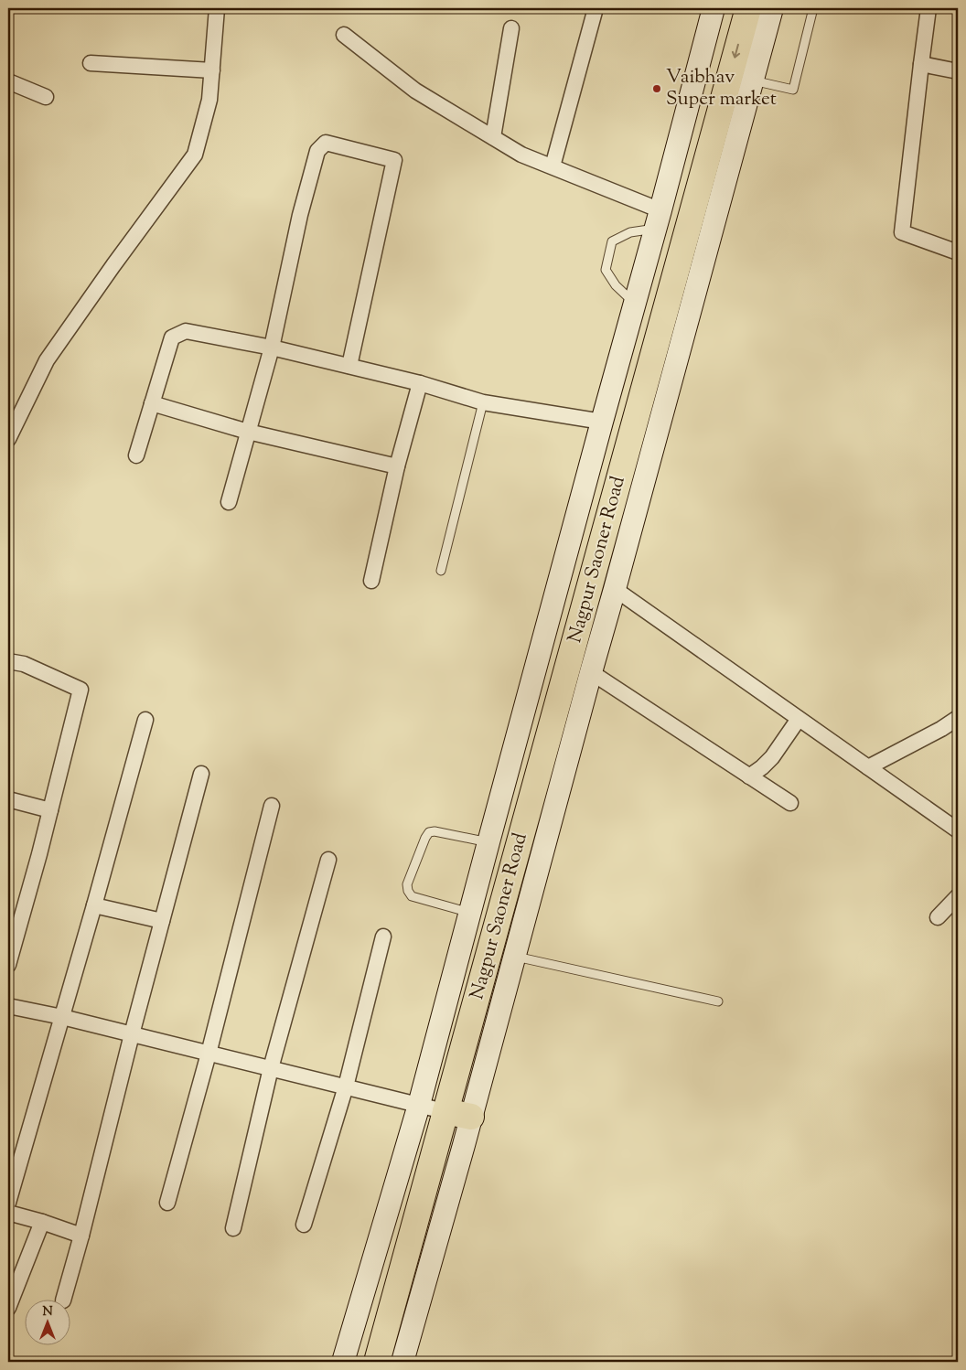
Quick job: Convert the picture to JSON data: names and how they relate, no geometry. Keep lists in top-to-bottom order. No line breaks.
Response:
{"streets":{"highway":["Nagpur Saoner Road"]},"places":["Vaibhav Super market"],"north":"top"}
